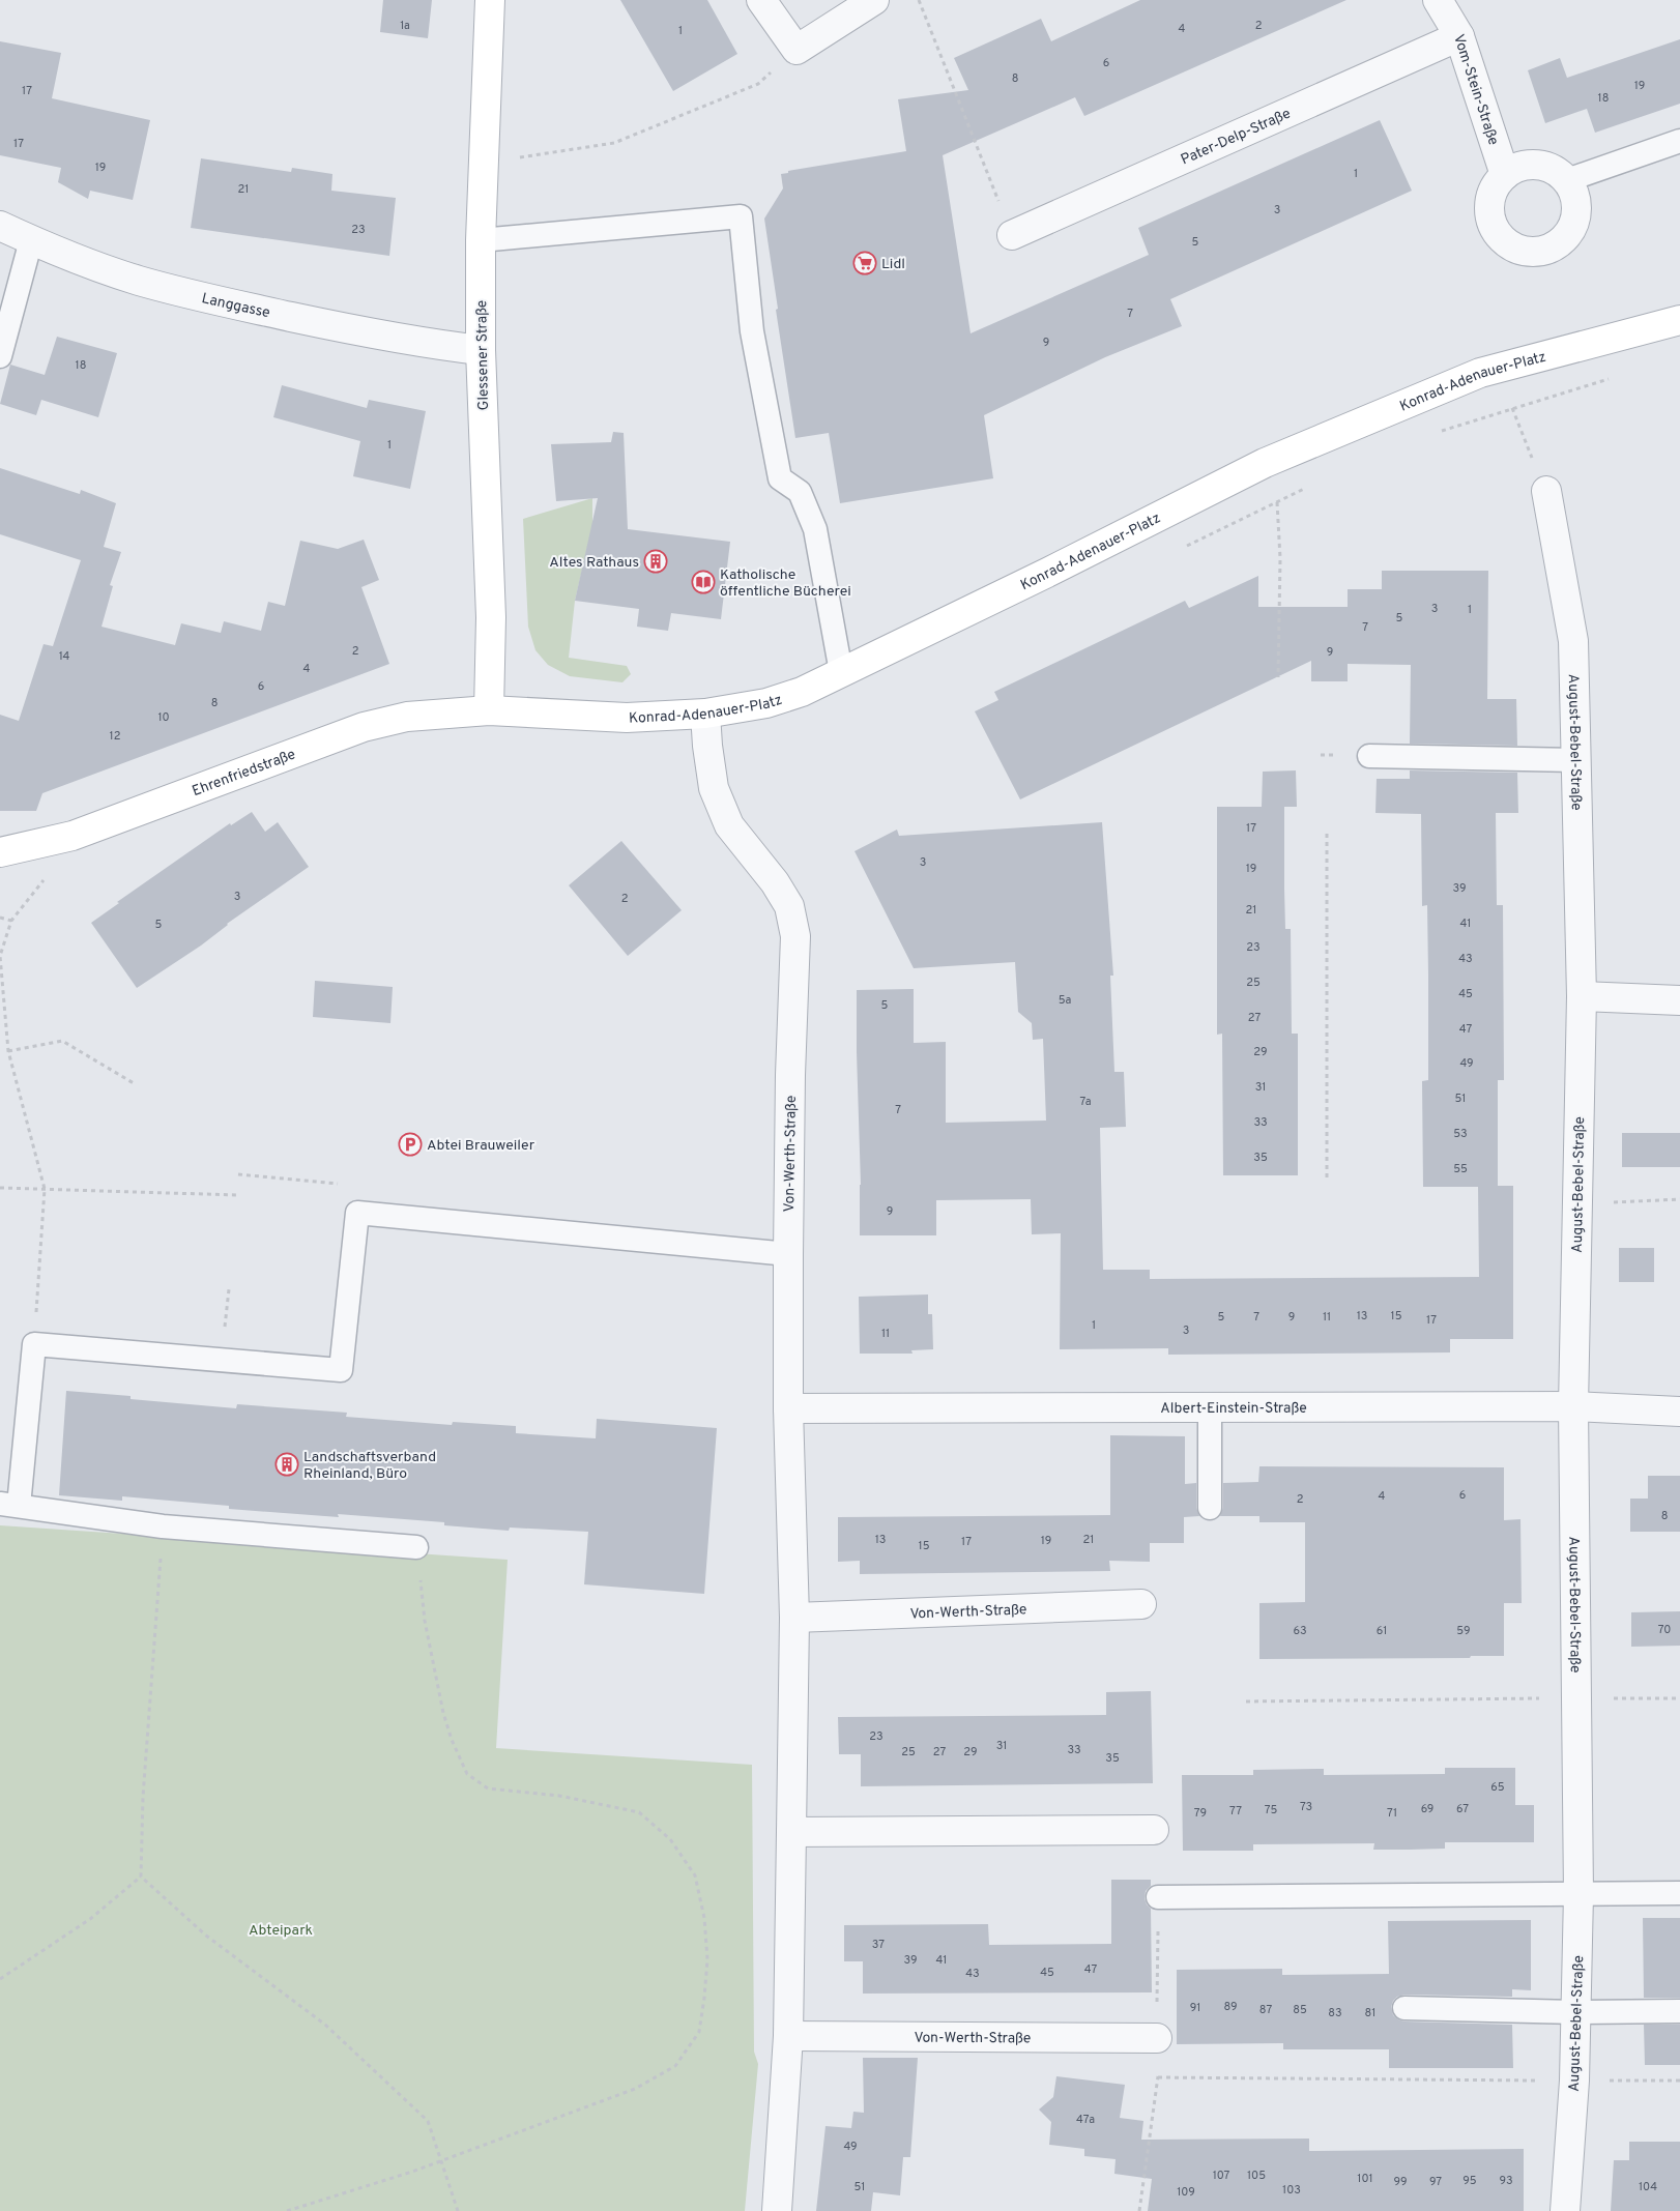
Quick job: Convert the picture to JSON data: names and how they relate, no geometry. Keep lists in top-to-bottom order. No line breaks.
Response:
{"streets":{"street":["Vom-Stein-Straße","Pater-Delp-Straße","Langgasse","Glessener Straße","Konrad-Adenauer-Platz","August-Bebel-Straße","Ehrenfriedstraße","Von-Werth-Straße","Albert-Einstein-Straße"]},"crossings":[["Vom-Stein-Straße","Pater-Delp-Straße"],["Langgasse","Glessener Straße"],["Glessener Straße","Konrad-Adenauer-Platz"],["Glessener Straße","Ehrenfriedstraße"],["Konrad-Adenauer-Platz","Ehrenfriedstraße"],["Konrad-Adenauer-Platz","Von-Werth-Straße"],["August-Bebel-Straße","Albert-Einstein-Straße"],["Von-Werth-Straße","Albert-Einstein-Straße"]],"parks":["Abteipark"],"places":{"supermarket":["Lidl"],"building":["Altes Rathaus","Landschaftsverband Rheinland, Büro"],"library":["Katholische öffentliche Bücherei"],"parking":["Abtei Brauweiler"]},"house_numbers":["1a","2","4","1","6","8","19","17","18","17","19","1","21","3","23","5","7","9","18","1","3","1","5","7","2","9","14","4","6","8","10","12","17","3","19","39","3","2","21","41","5","23","43","25","45","5a","5","27","47","29","49","31","51","7a","7","33","53","35","55","9","13","15","5","7","9","11","17","1","3","11","6","4","2","8","13","21","19","17","15","70","63","61","59","23","31","33","25","27","29","35","65","73","69","67","75","77","79","71","37","39","41","47","45","43","89","91","87","85","83","81","47a","49","107","105","101","95","93","99","97","51","104","103","109"]}
